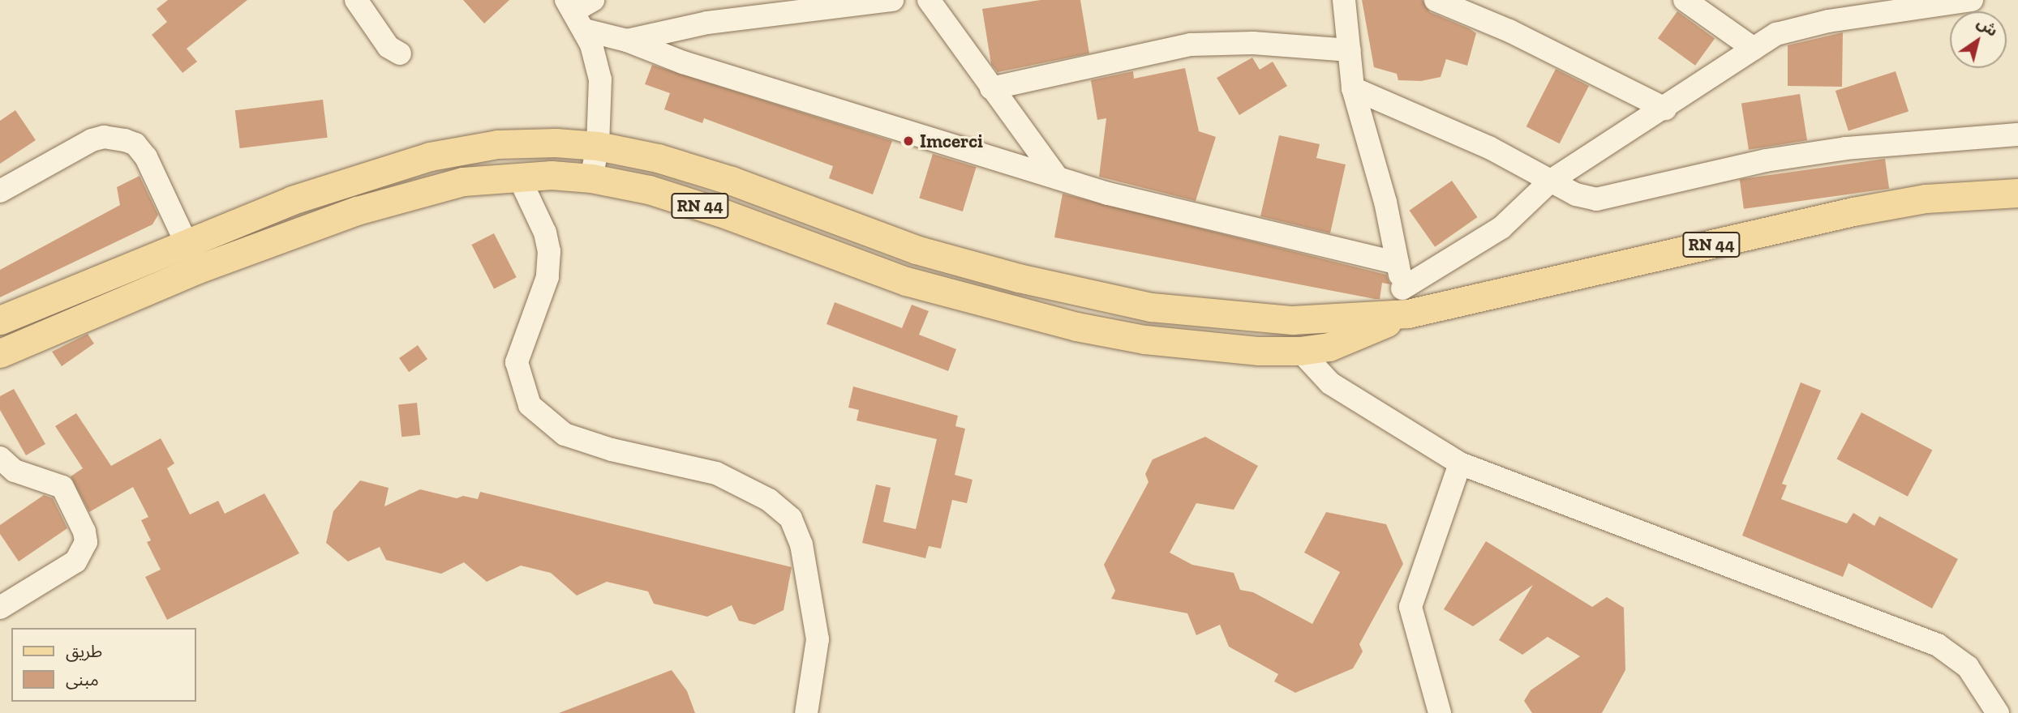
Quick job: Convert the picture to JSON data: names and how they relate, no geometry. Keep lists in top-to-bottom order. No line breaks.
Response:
{"streets":{"main road":["RN 44"]},"places":["Imcerci"],"legend":["طريق","مبنى"],"north":"top right"}
